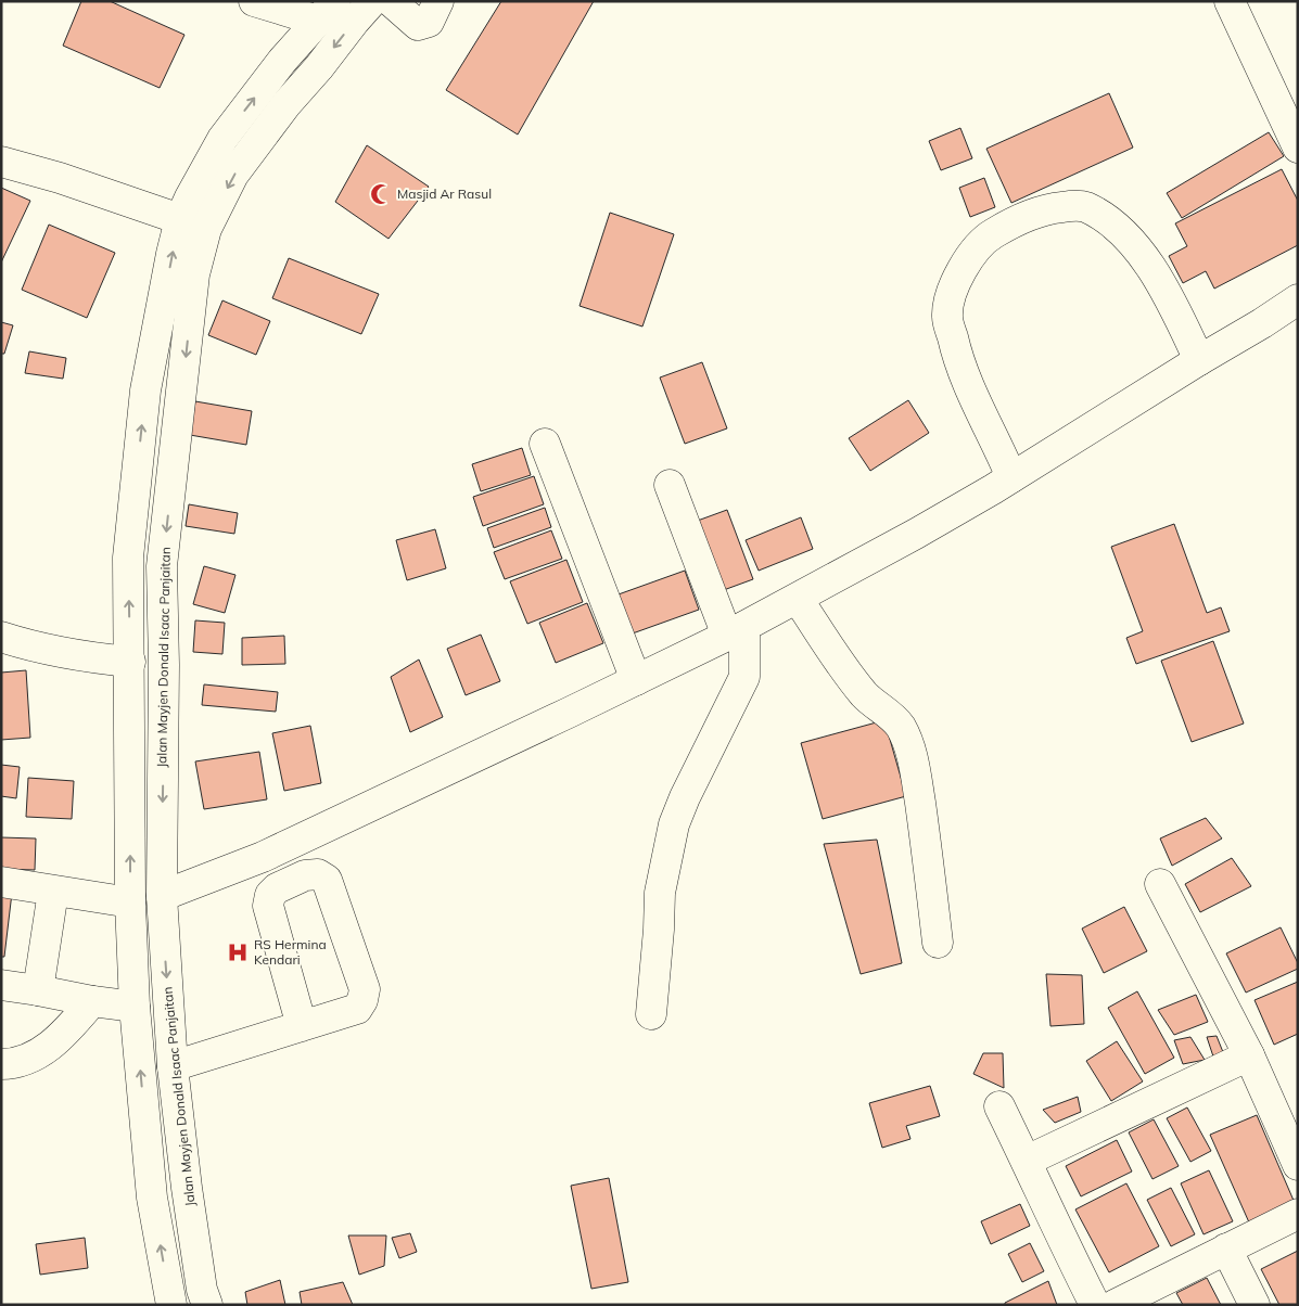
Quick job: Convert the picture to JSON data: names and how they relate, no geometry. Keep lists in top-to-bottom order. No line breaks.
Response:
{"streets":{"main road":["Jalan Mayjen Donald Isaac Panjaitan"]},"places":{"mosque":["Masjid Ar Rasul"],"hospital":["RS Hermina Kendari"]}}
